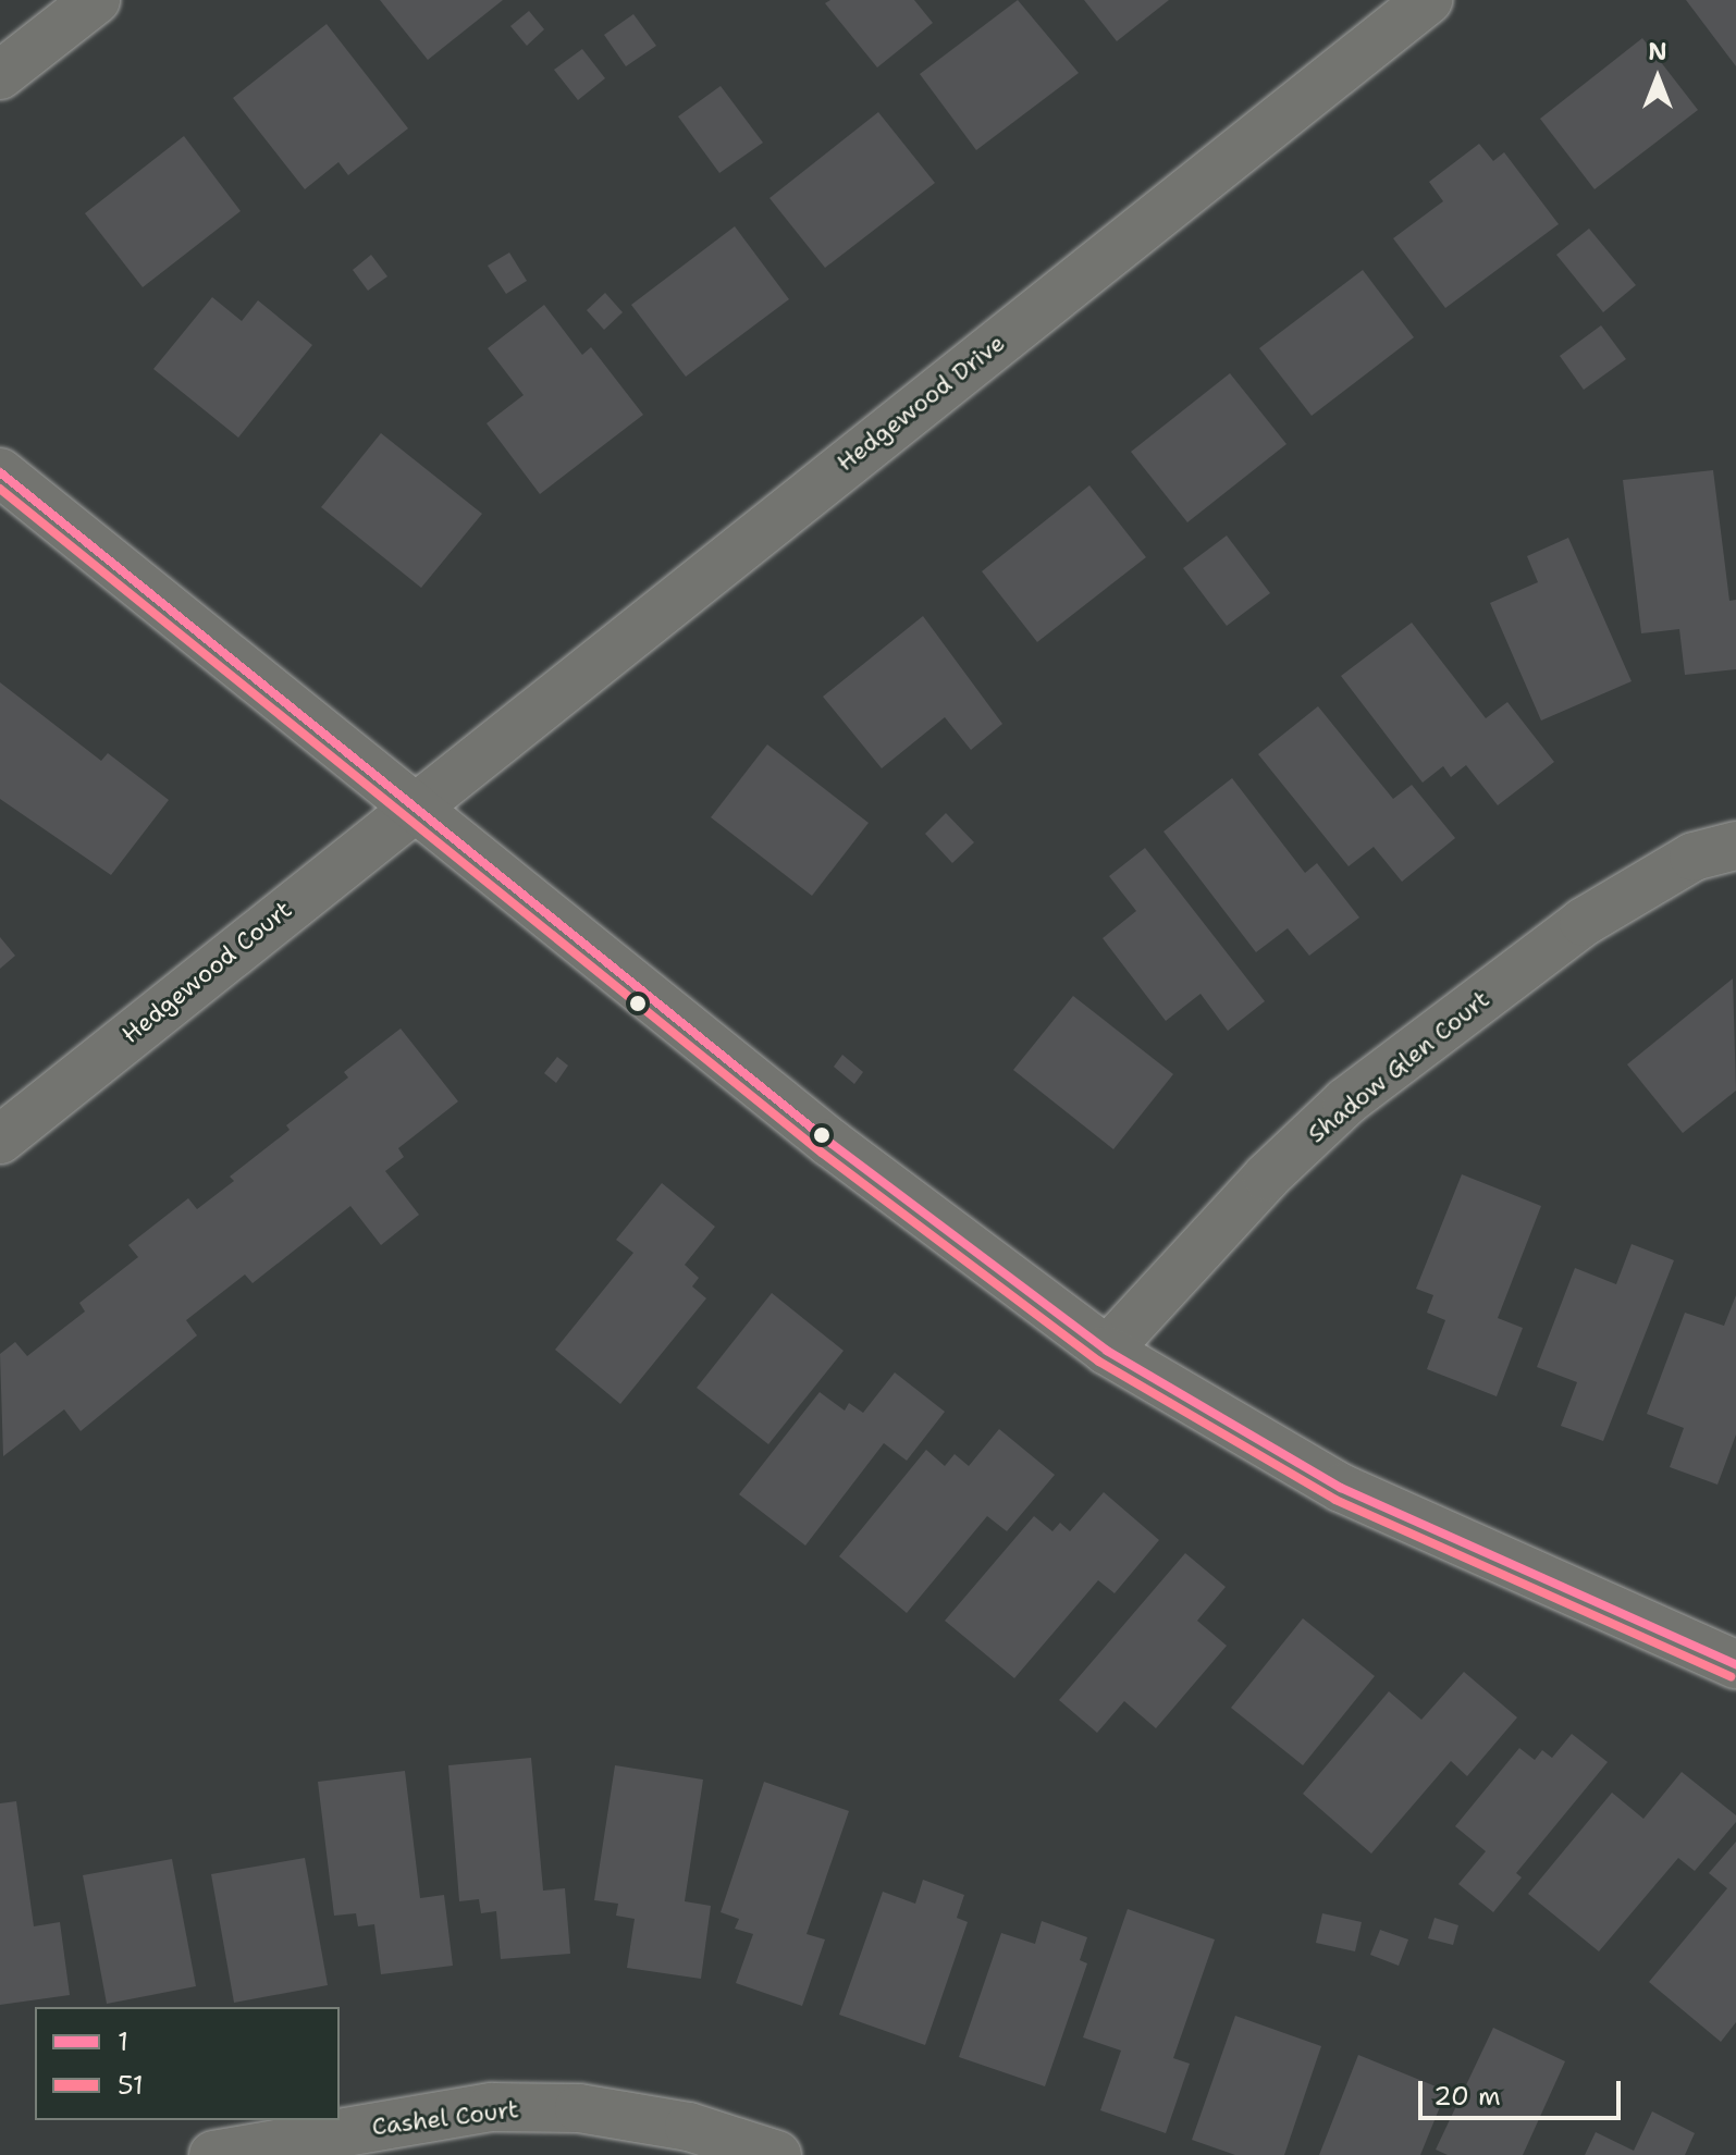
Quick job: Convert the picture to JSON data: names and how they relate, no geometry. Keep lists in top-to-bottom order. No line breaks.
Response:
{"streets":{"street":["Hedgewood Drive","Hedgewood Court","Shadow Glen Court","Cashel Court"]},"crossings":[["Hedgewood Drive","Hedgewood Court"]],"lines":["transit line 1","transit line 51"],"legend":["1","51"],"scale_bar":"20 m","north":"top"}
